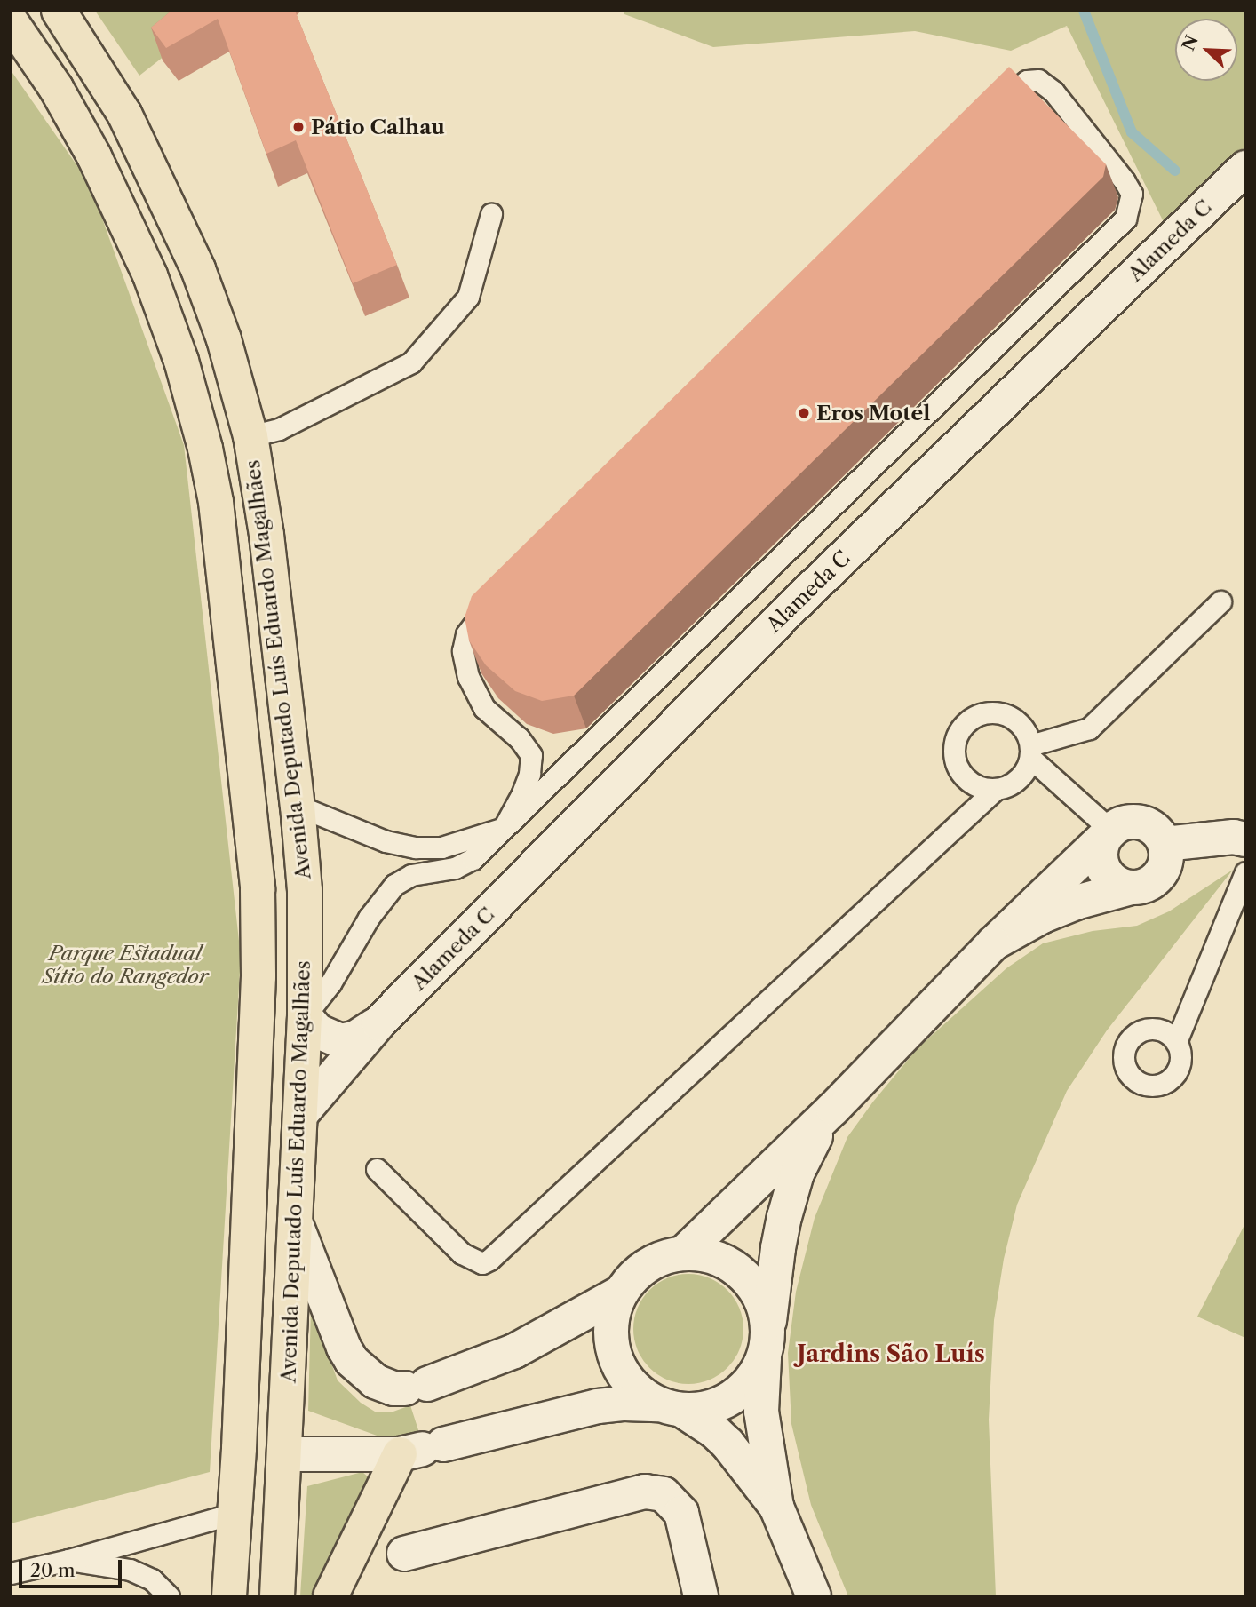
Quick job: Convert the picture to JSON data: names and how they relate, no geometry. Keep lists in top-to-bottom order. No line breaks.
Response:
{"streets":{"main road":["Avenida Deputado Luís Eduardo Magalhães"],"street":["Alameda C"]},"crossings":[["Alameda C","Avenida Deputado Luís Eduardo Magalhães"]],"districts":["Jardins São Luís"],"parks":["Parque Estadual Sítio do Rangedor"],"places":["Pátio Calhau","Eros Motel"],"scale_bar":"20 m","north":"top left"}
